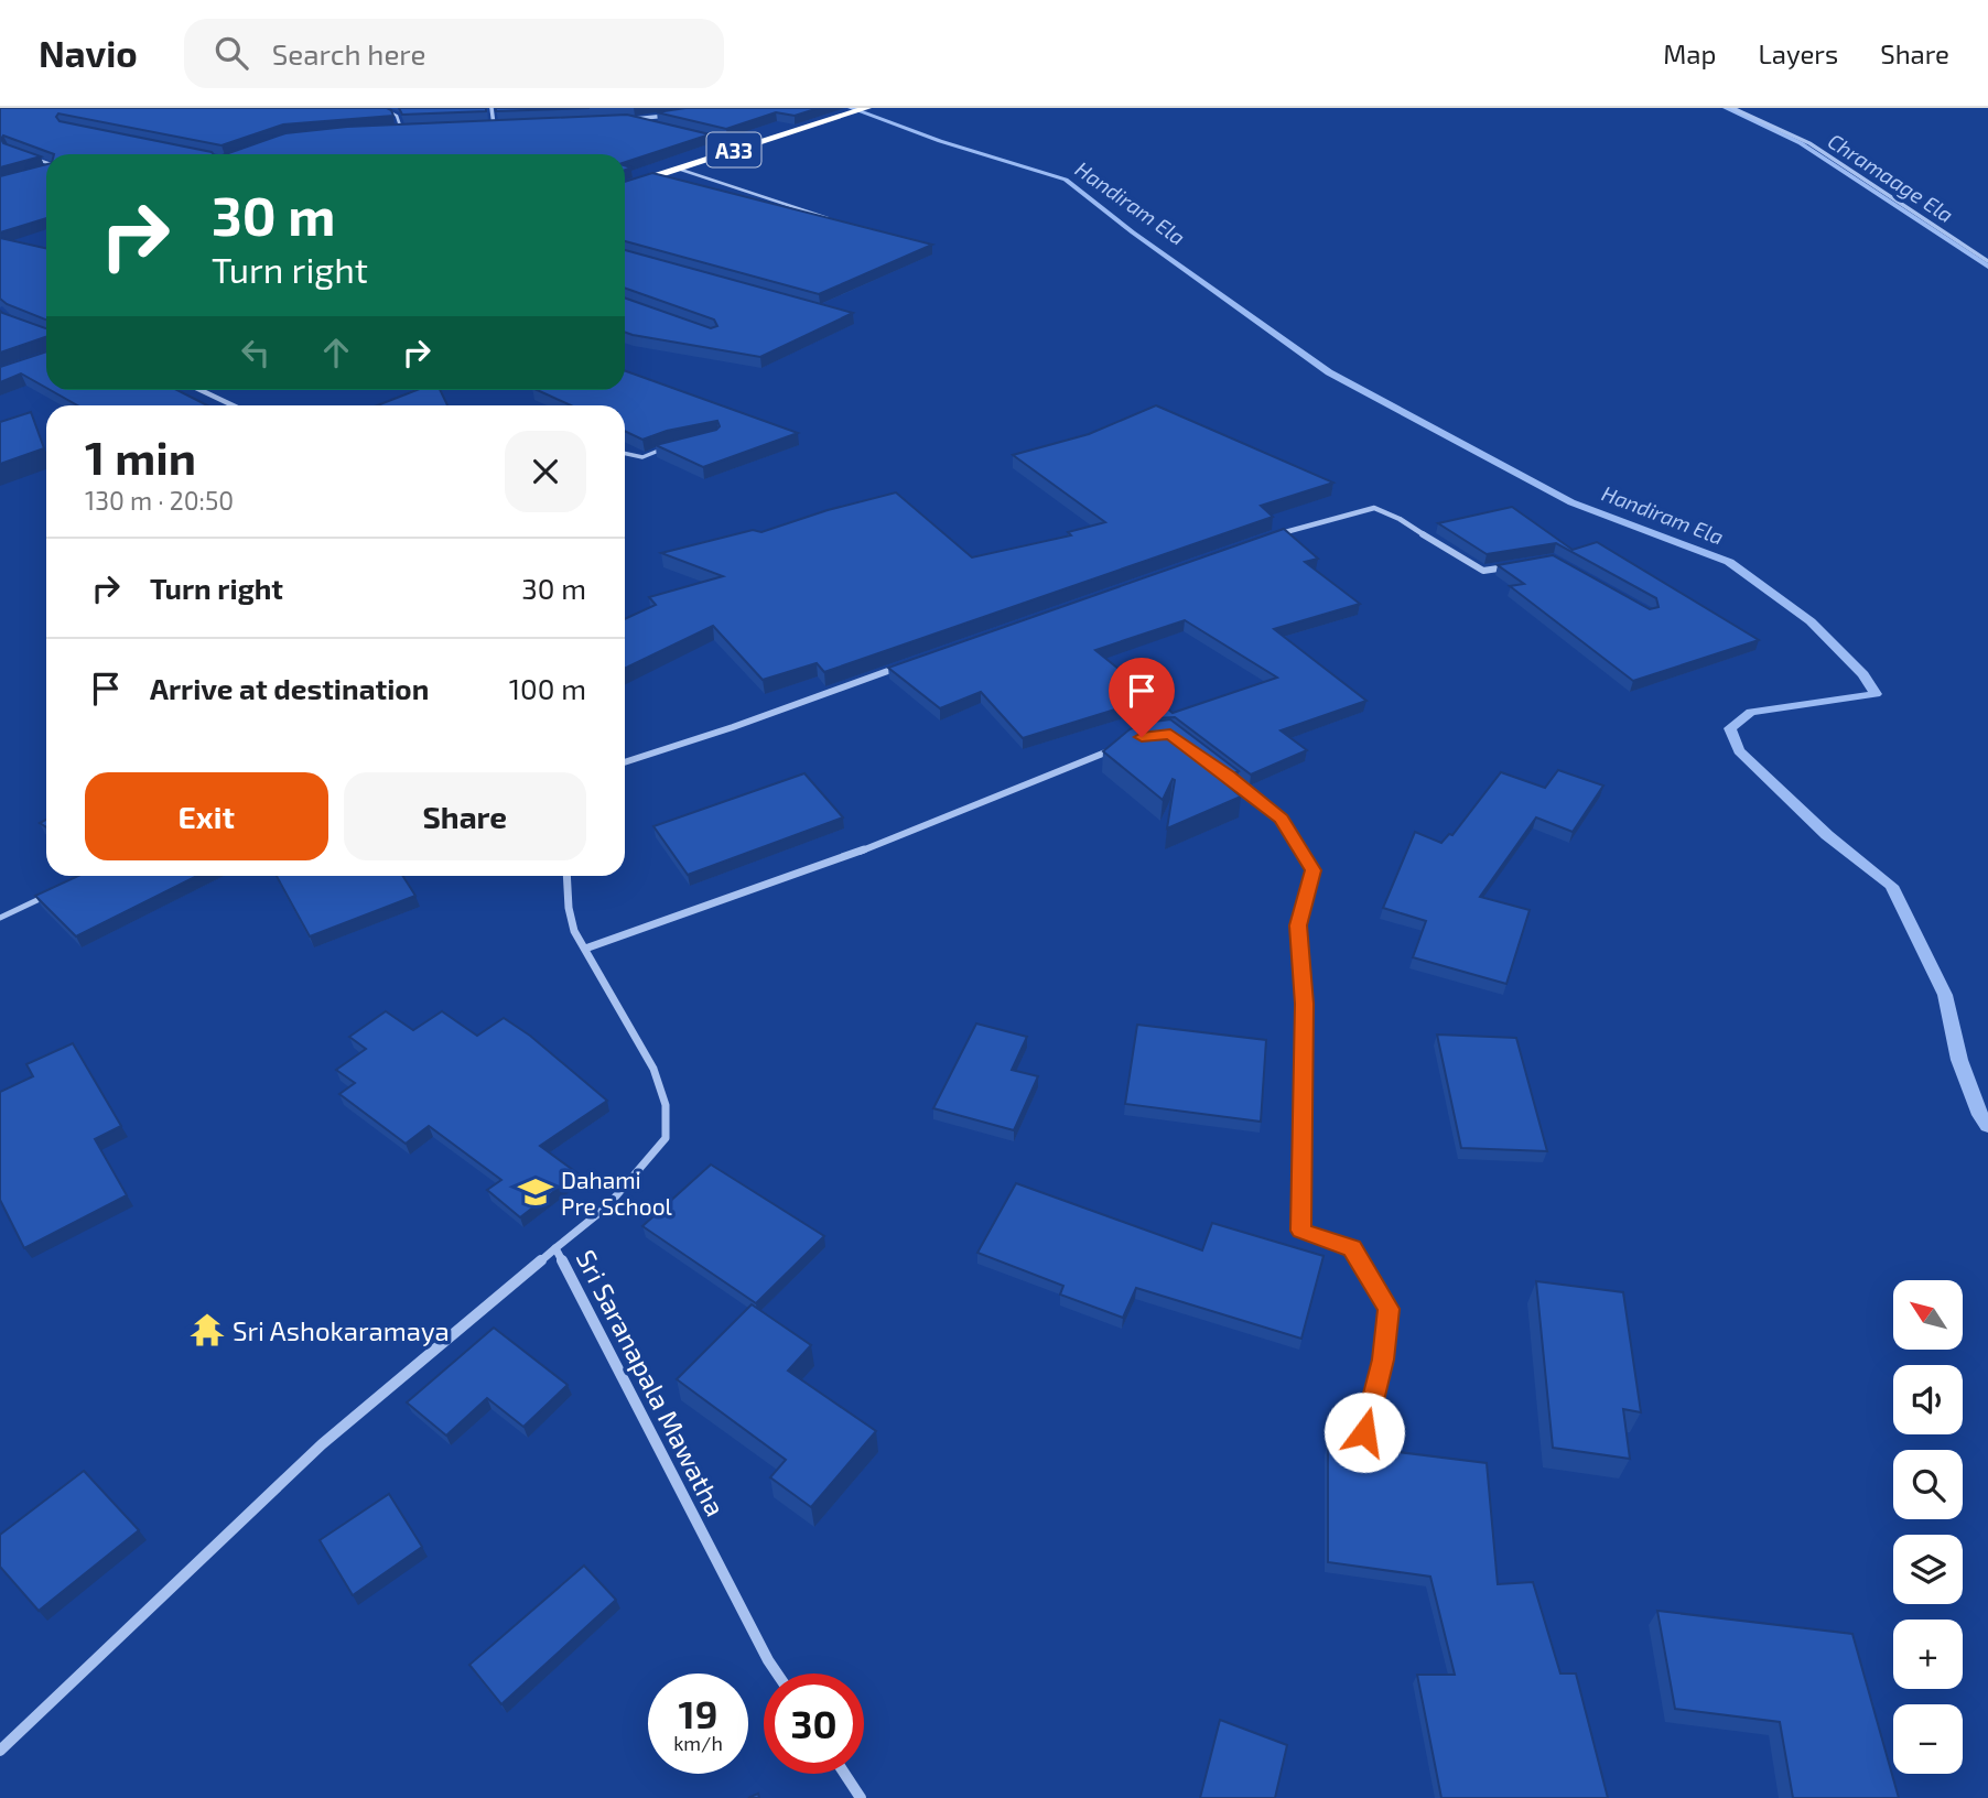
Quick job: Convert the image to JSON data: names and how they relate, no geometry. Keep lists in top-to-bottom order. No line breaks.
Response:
{"streets":{"highway":["A33"],"street":["Sri Saranapala Mawatha"]},"water":["Chramaage Ela","Handiram Ela"],"places":{"school or university":["Dahami Pre School"],"temple":["Sri Ashokaramaya"]},"north":"top left","page":{"header":"Navio","search":"Search here","nav":["Map","Layers","Share"],"turn":["30 m","Turn right"],"heading":["1 min","130 m · 20:50"],"list":[{"name":"Turn right","value":"30 m"},{"name":"Arrive at destination","value":"100 m"}],"buttons":["Exit","Share"],"map_buttons":["+","−"],"speed":"19 km/h","limit":"30"}}
